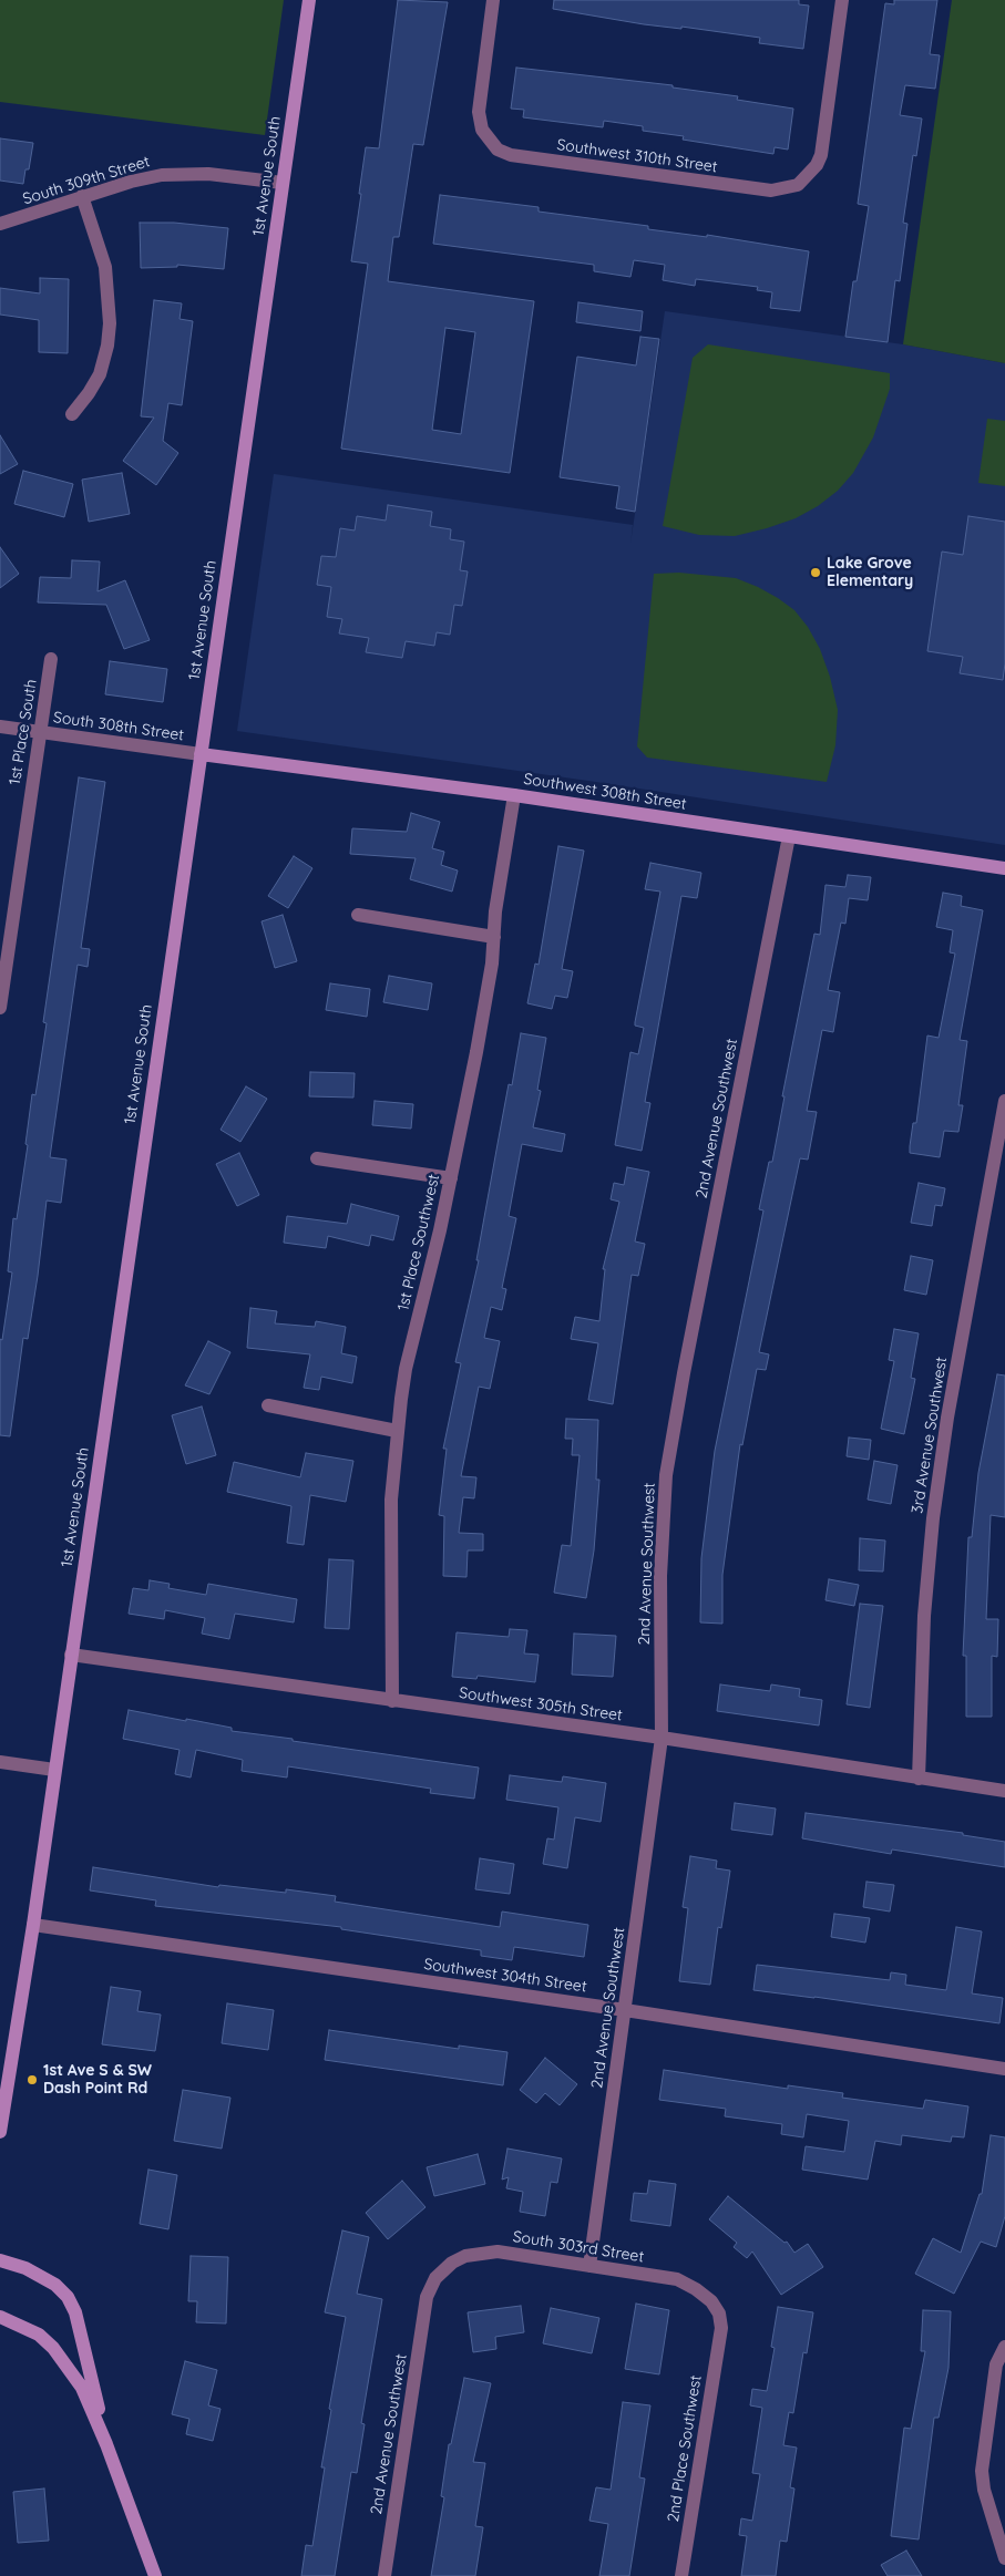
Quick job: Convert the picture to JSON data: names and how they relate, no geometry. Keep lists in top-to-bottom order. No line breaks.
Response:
{"streets":{"main road":["1st Avenue South","Southwest 308th Street"],"street":["Southwest 310th Street","South 309th Street","South 308th Street","1st Place South","2nd Avenue Southwest","1st Place Southwest","3rd Avenue Southwest","Southwest 305th Street","Southwest 304th Street","South 303rd Street","2nd Place Southwest"]},"crossings":[["1st Avenue South","South 309th Street"],["1st Avenue South","South 308th Street"],["1st Avenue South","Southwest 308th Street"],["1st Avenue South","Southwest 305th Street"],["1st Avenue South","Southwest 304th Street"],["South 308th Street","1st Place South"],["South 308th Street","Southwest 308th Street"],["Southwest 308th Street","2nd Avenue Southwest"],["Southwest 308th Street","1st Place Southwest"],["2nd Avenue Southwest","Southwest 305th Street"],["2nd Avenue Southwest","Southwest 304th Street"],["2nd Avenue Southwest","South 303rd Street"],["1st Place Southwest","Southwest 305th Street"],["3rd Avenue Southwest","Southwest 305th Street"],["South 303rd Street","2nd Place Southwest"]],"places":["Lake Grove Elementary","1st Ave S & SW Dash Point Rd"]}
